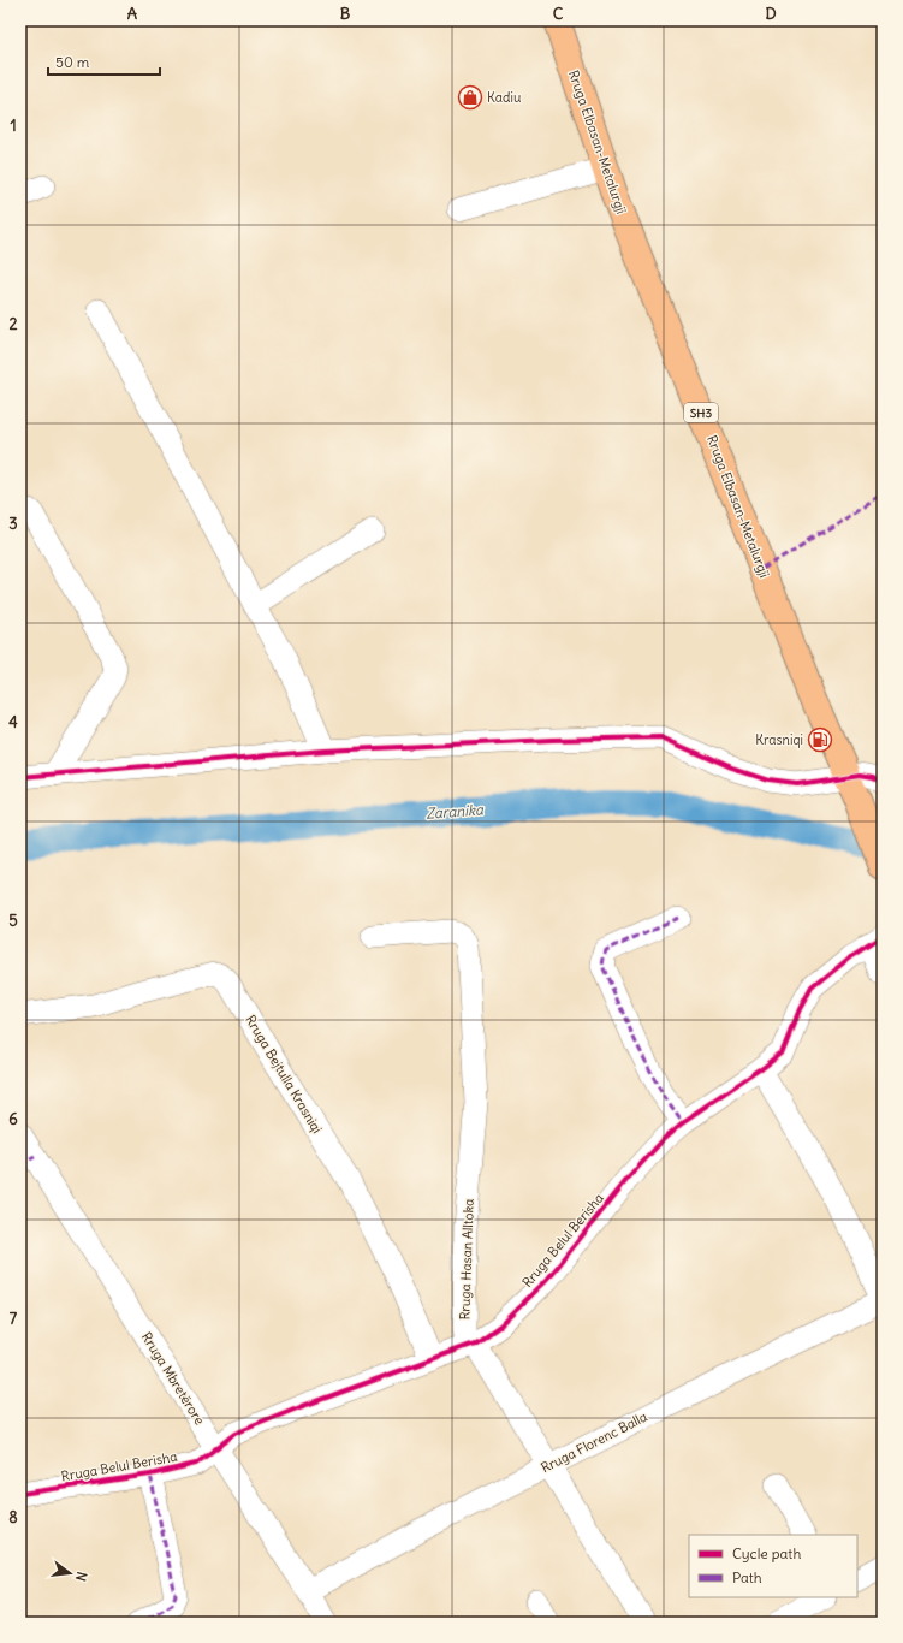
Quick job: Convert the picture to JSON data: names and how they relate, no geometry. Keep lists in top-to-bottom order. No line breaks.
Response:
{"streets":{"main road":["Rruga Elbasan-Metalurgji","SH3"],"street":["Rruga Bejtulla Krasniqi","Rruga Belul Berisha","Rruga Hasan Alltoka","Rruga Mbretërore","Rruga Florenc Balla"]},"crossings":[["Rruga Elbasan-Metalurgji","SH3"],["Rruga Bejtulla Krasniqi","Rruga Belul Berisha"],["Rruga Belul Berisha","Rruga Hasan Alltoka"],["Rruga Belul Berisha","Rruga Mbretërore"],["Rruga Hasan Alltoka","Rruga Florenc Balla"],["Rruga Mbretërore","Rruga Florenc Balla"]],"water":["Zaranika"],"places":{"shop":["Kadiu"],"fuel station":["Krasniqi"]},"legend":["Cycle path","Path"],"scale_bar":"50 m","north":"right","grid":{"columns":["A","B","C","D"],"rows":["1","2","3","4","5","6","7","8"]}}
